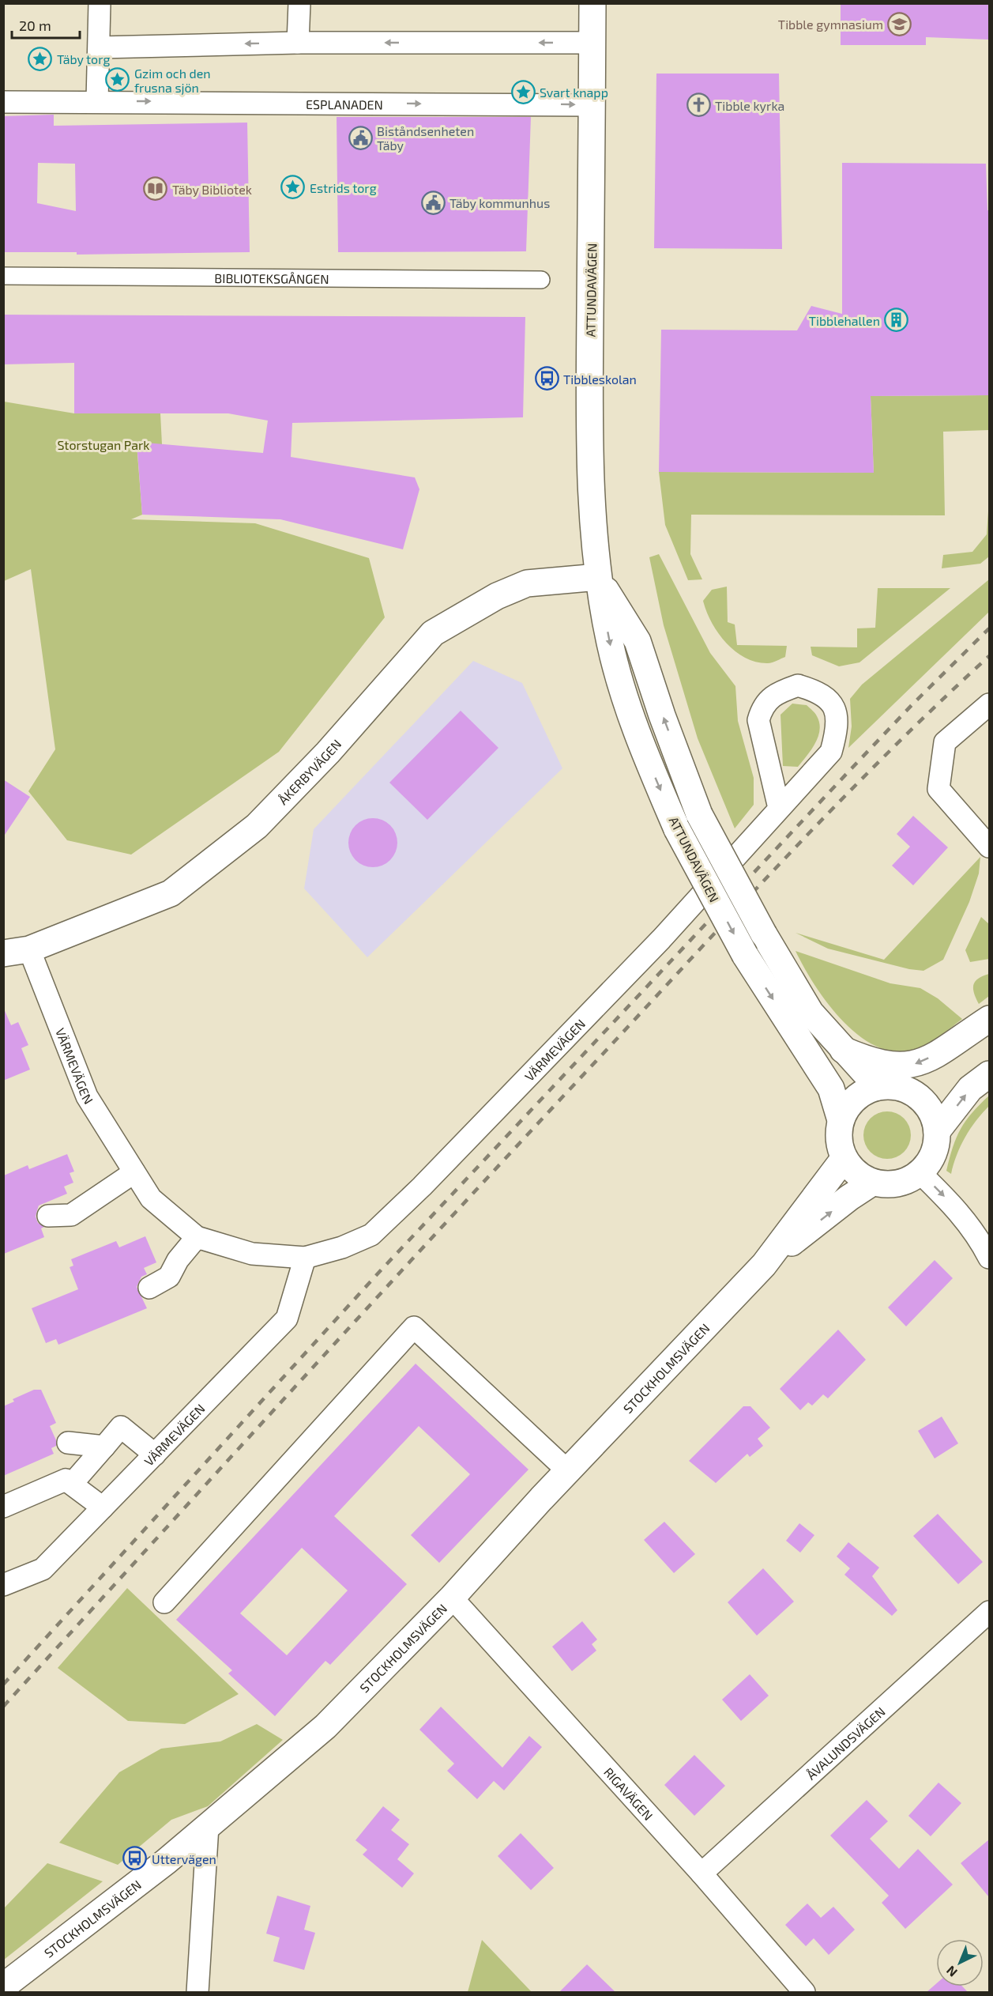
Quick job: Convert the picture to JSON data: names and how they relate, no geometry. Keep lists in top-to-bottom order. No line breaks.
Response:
{"streets":{"street":["ESPLANADEN","BIBLIOTEKSGÅNGEN","ATTUNDAVÄGEN","ÅKERBYVÄGEN","VÄRMEVÄGEN","STOCKHOLMSVÄGEN","ÅVALUNDSVÄGEN","RIGAVÄGEN"]},"crossings":[["ESPLANADEN","ATTUNDAVÄGEN"],["ATTUNDAVÄGEN","ÅKERBYVÄGEN"],["ATTUNDAVÄGEN","STOCKHOLMSVÄGEN"],["ÅKERBYVÄGEN","VÄRMEVÄGEN"],["STOCKHOLMSVÄGEN","RIGAVÄGEN"],["ÅVALUNDSVÄGEN","RIGAVÄGEN"]],"parks":["Storstugan Park"],"places":{"school or university":["Tibble gymnasium"],"place":["Täby torg","Gzim och den frusna sjön","Svart knapp","Estrids torg"],"church":["Tibble kyrka"],"public building":["Biståndsenheten Täby","Täby kommunhus"],"library":["Täby Bibliotek"],"building":["Tibblehallen"],"bus stop":["Tibbleskolan","Uttervägen"]},"scale_bar":"20 m","north":"bottom left"}
